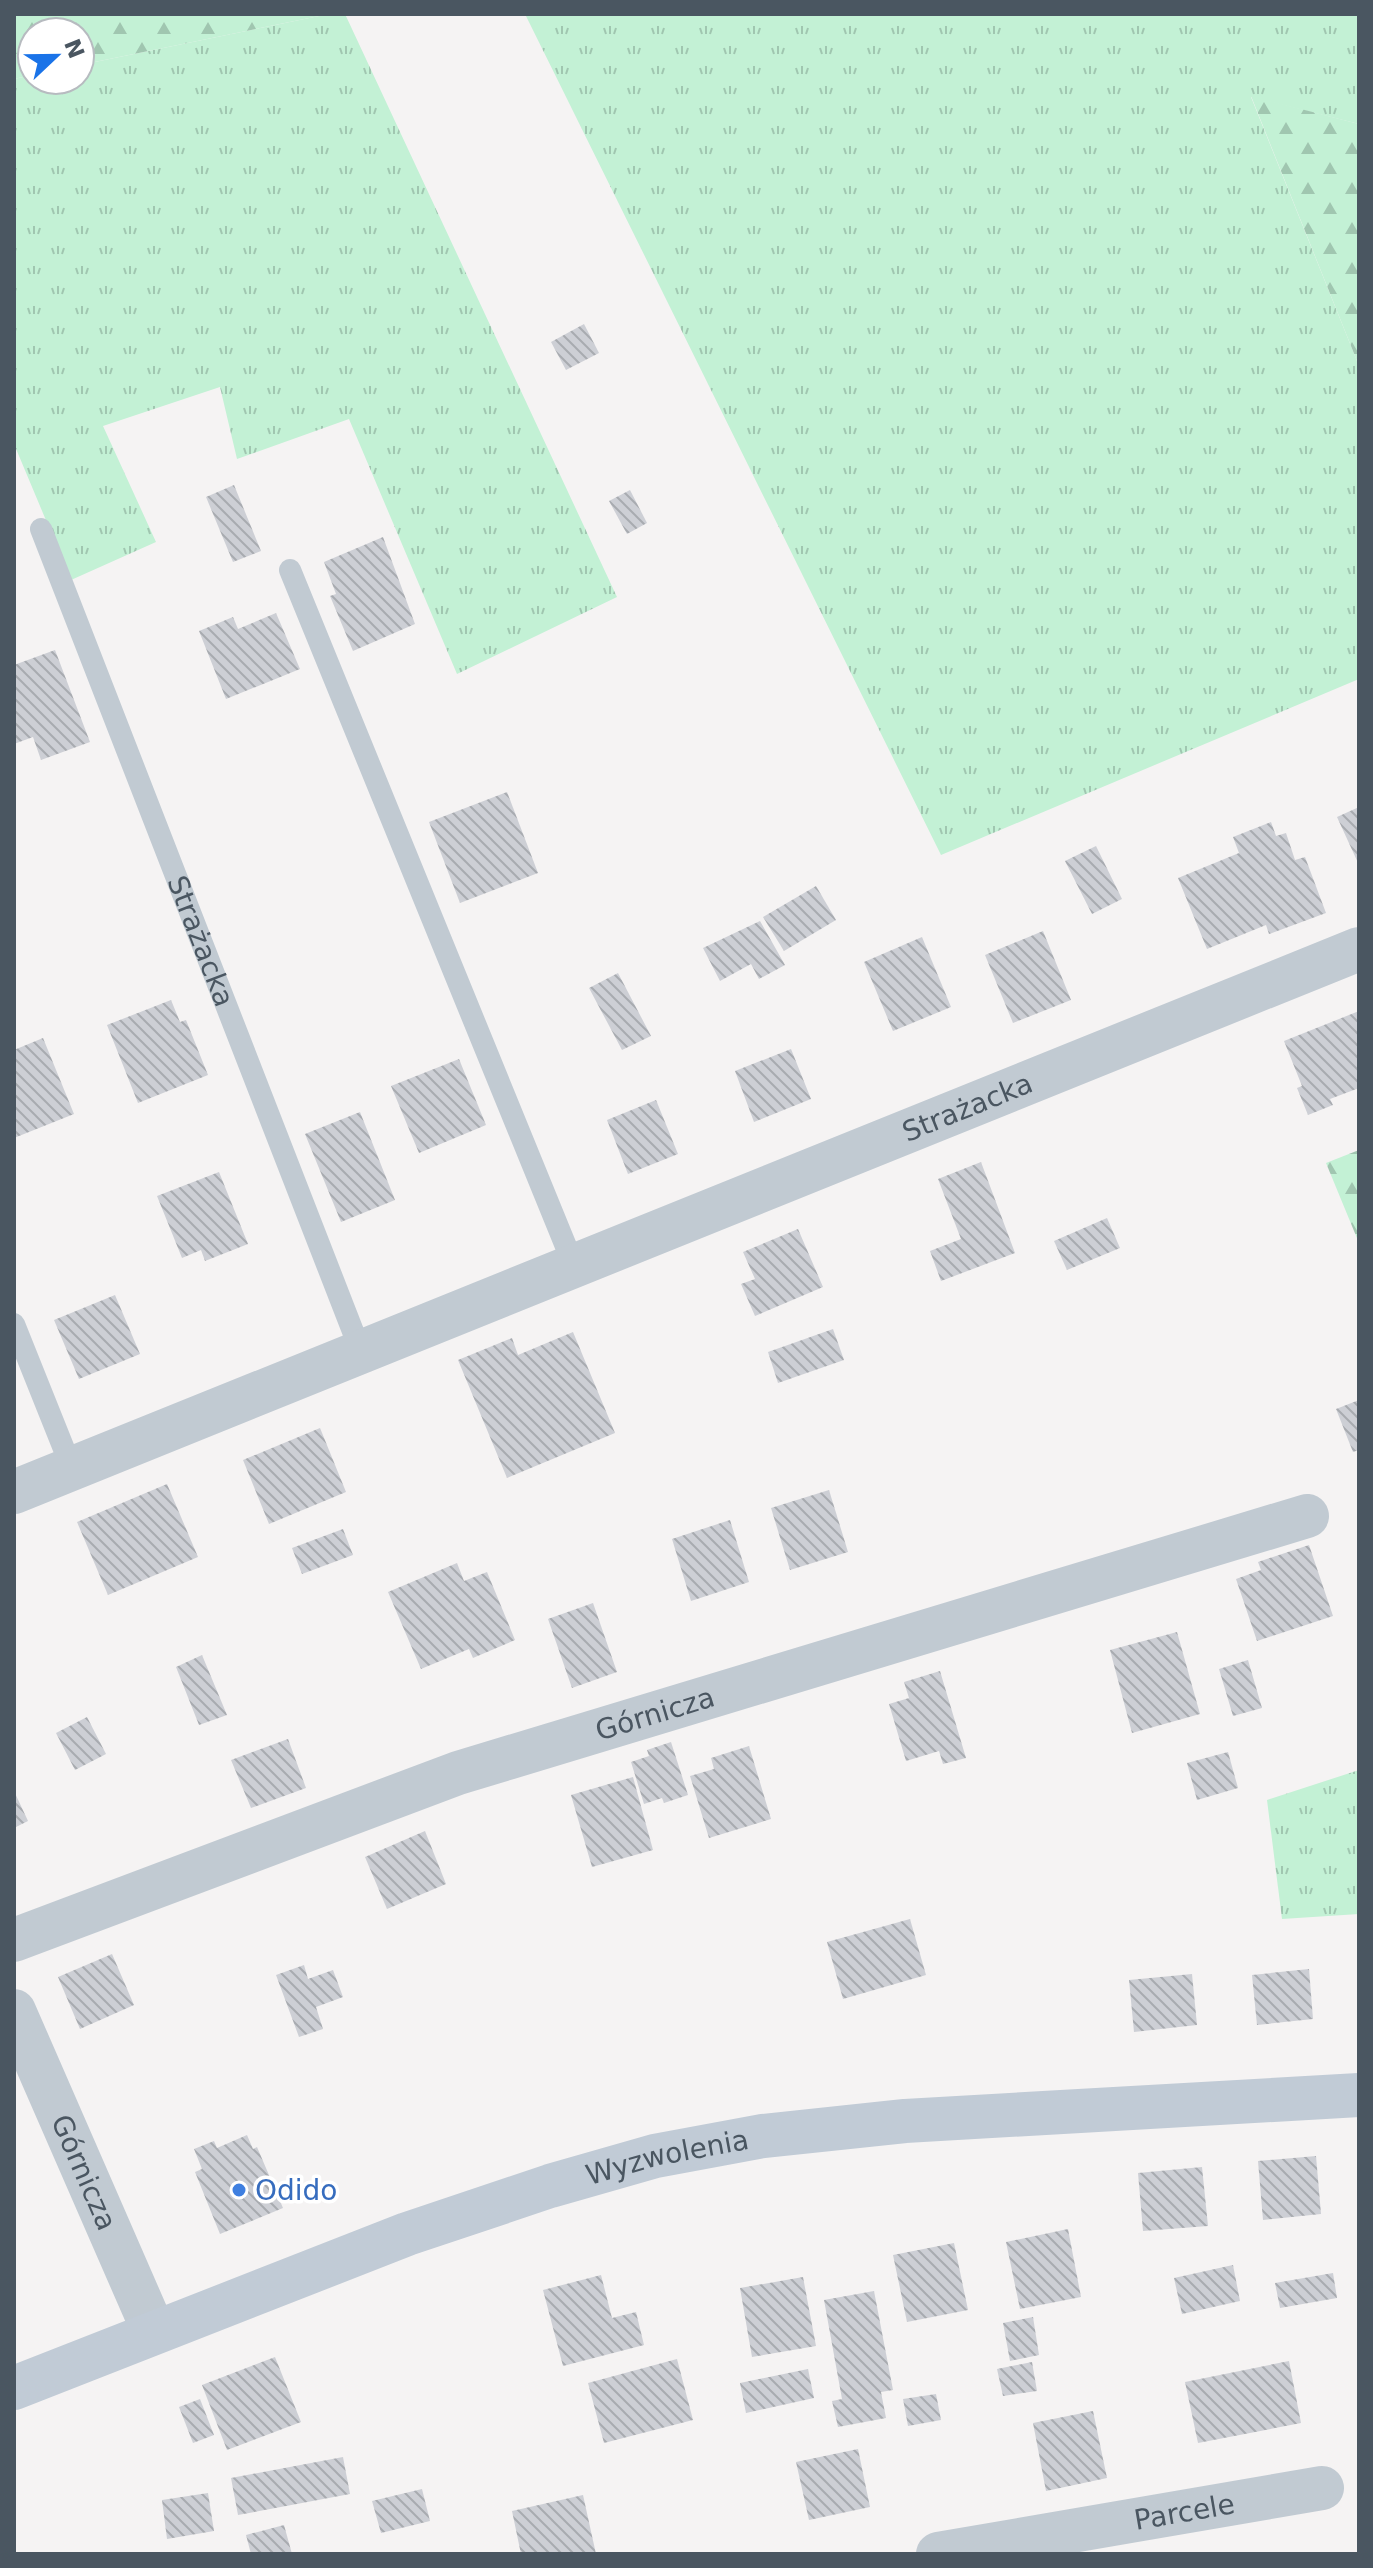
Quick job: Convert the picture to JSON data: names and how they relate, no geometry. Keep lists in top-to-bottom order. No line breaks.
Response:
{"streets":{"main road":["Wyzwolenia"],"street":["Strażacka","Górnicza","Parcele"]},"crossings":[["Górnicza","Wyzwolenia"]],"places":["Odido"],"north":"right"}
